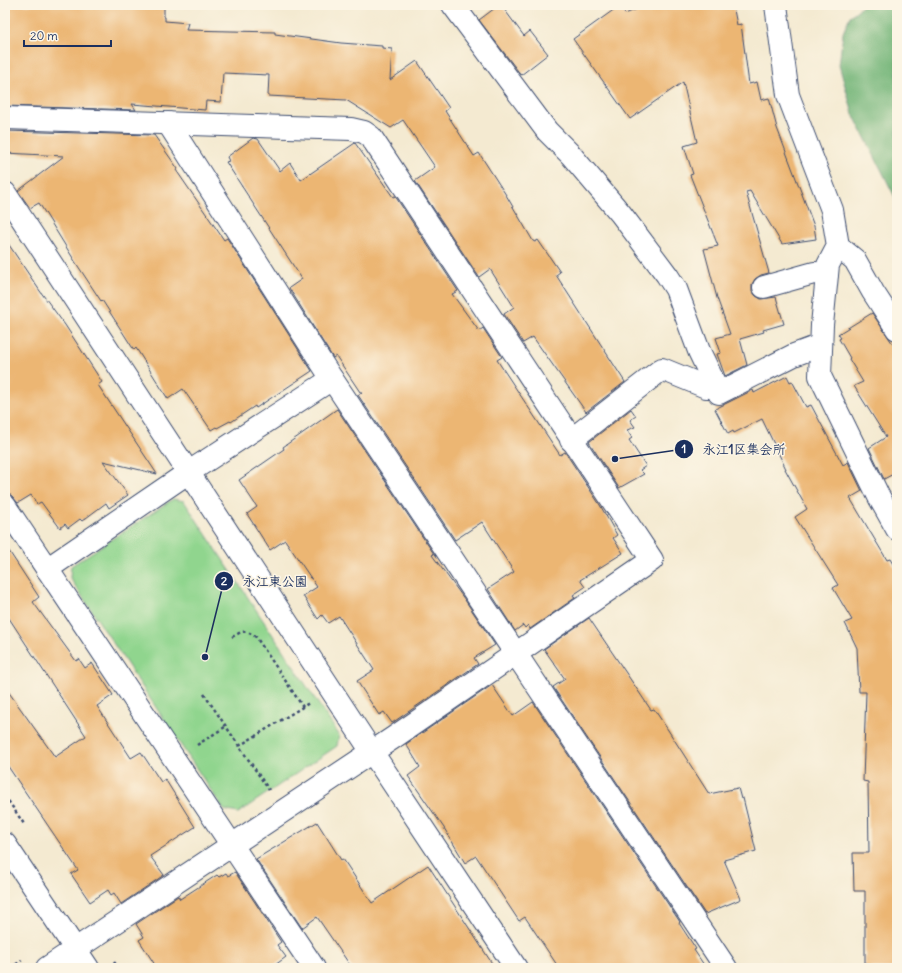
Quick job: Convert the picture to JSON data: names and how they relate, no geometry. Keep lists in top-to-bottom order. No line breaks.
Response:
{"places":["永江1区集会所","永江東公園"],"scale_bar":"20 m"}
